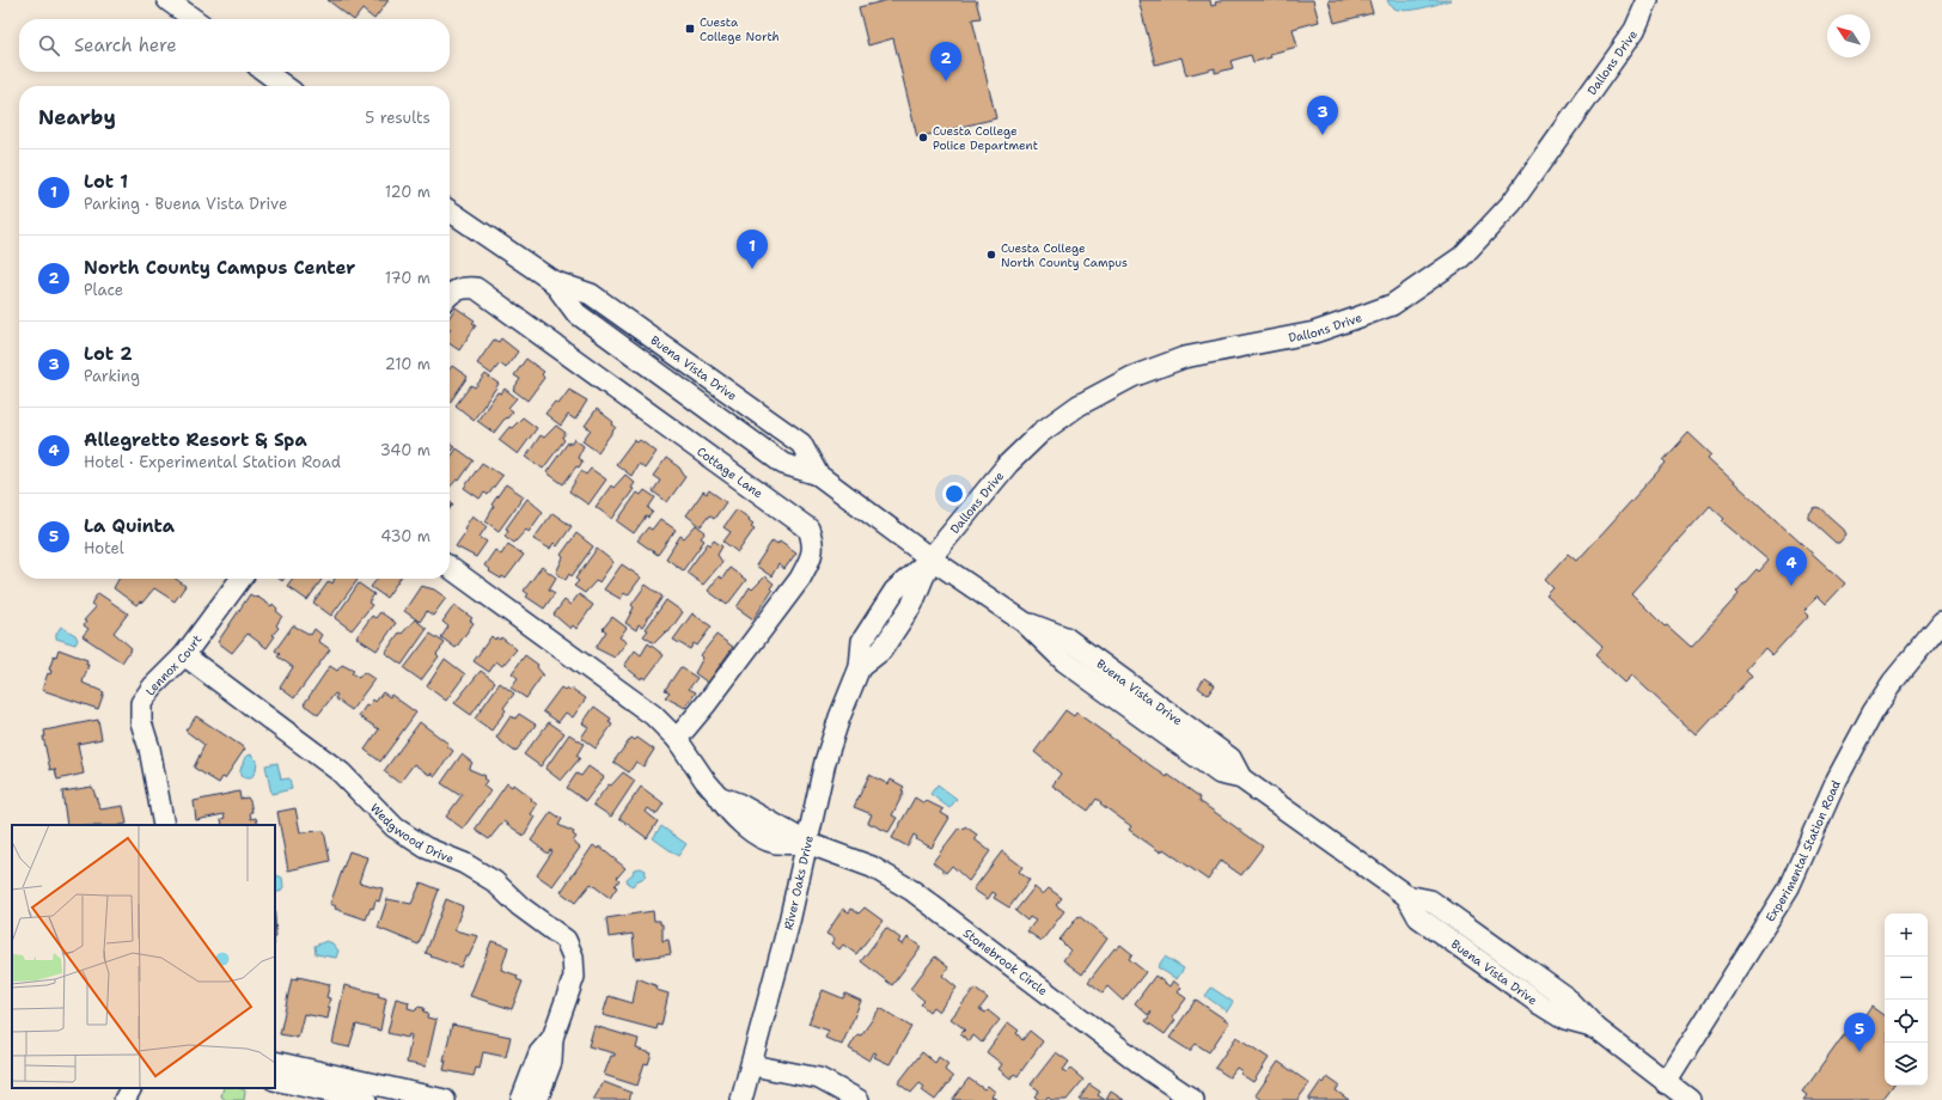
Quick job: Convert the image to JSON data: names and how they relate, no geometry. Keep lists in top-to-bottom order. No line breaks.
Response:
{"streets":{"street":["Dallons Drive","Buena Vista Drive","Cottage Lane","Lennox Court","Wedgwood Drive","Experimental Station Road","River Oaks Drive","Stonebrook Circle"]},"crossings":[["Dallons Drive","Buena Vista Drive"],["Dallons Drive","River Oaks Drive"],["Buena Vista Drive","Experimental Station Road"],["Buena Vista Drive","River Oaks Drive"],["Lennox Court","Wedgwood Drive"],["River Oaks Drive","Stonebrook Circle"]],"places":{"transit":["Cuesta College North"],"other":["Cuesta College Police Department","Cuesta College North County Campus"]},"north":"top left","page":{"search":"Search here","pins":["2","3","1","4","5"],"heading":["Nearby","5 results"],"list":[{"mark":"1","name":"Lot 1","note":"Parking · Buena Vista Drive","value":"120 m"},{"mark":"2","name":"North County Campus Center","note":"Place","value":"170 m"},{"mark":"3","name":"Lot 2","note":"Parking","value":"210 m"},{"mark":"4","name":"Allegretto Resort & Spa","note":"Hotel · Experimental Station Road","value":"340 m"},{"mark":"5","name":"La Quinta","note":"Hotel","value":"430 m"}],"map_buttons":["+","−"]}}
